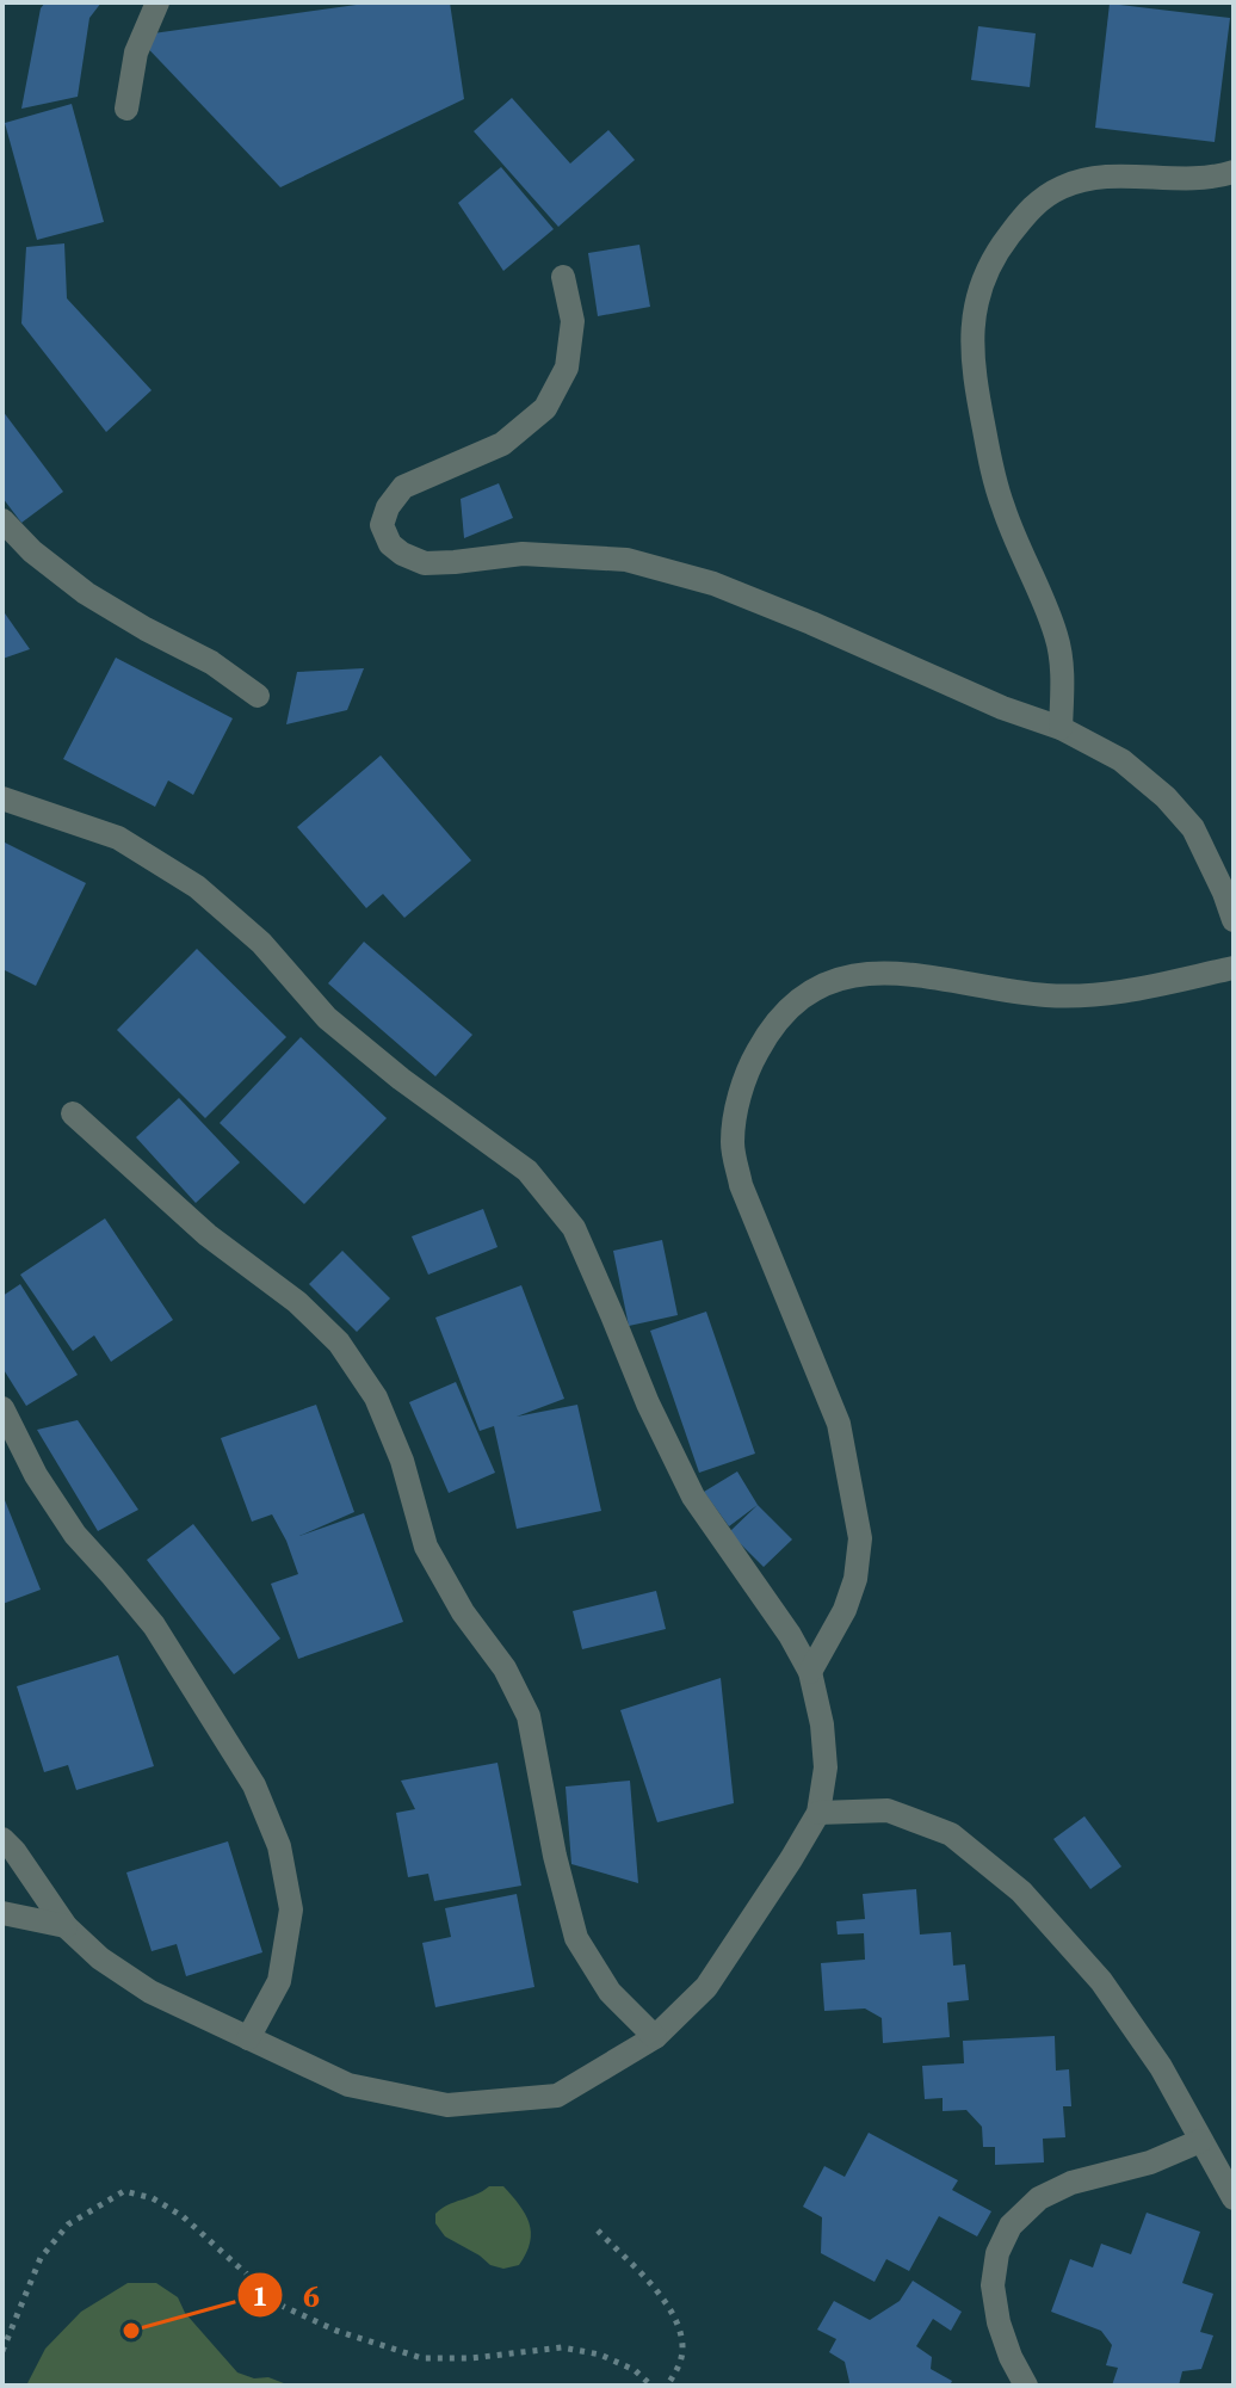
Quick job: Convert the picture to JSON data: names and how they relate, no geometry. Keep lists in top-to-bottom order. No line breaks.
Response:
{"places":["6"]}
